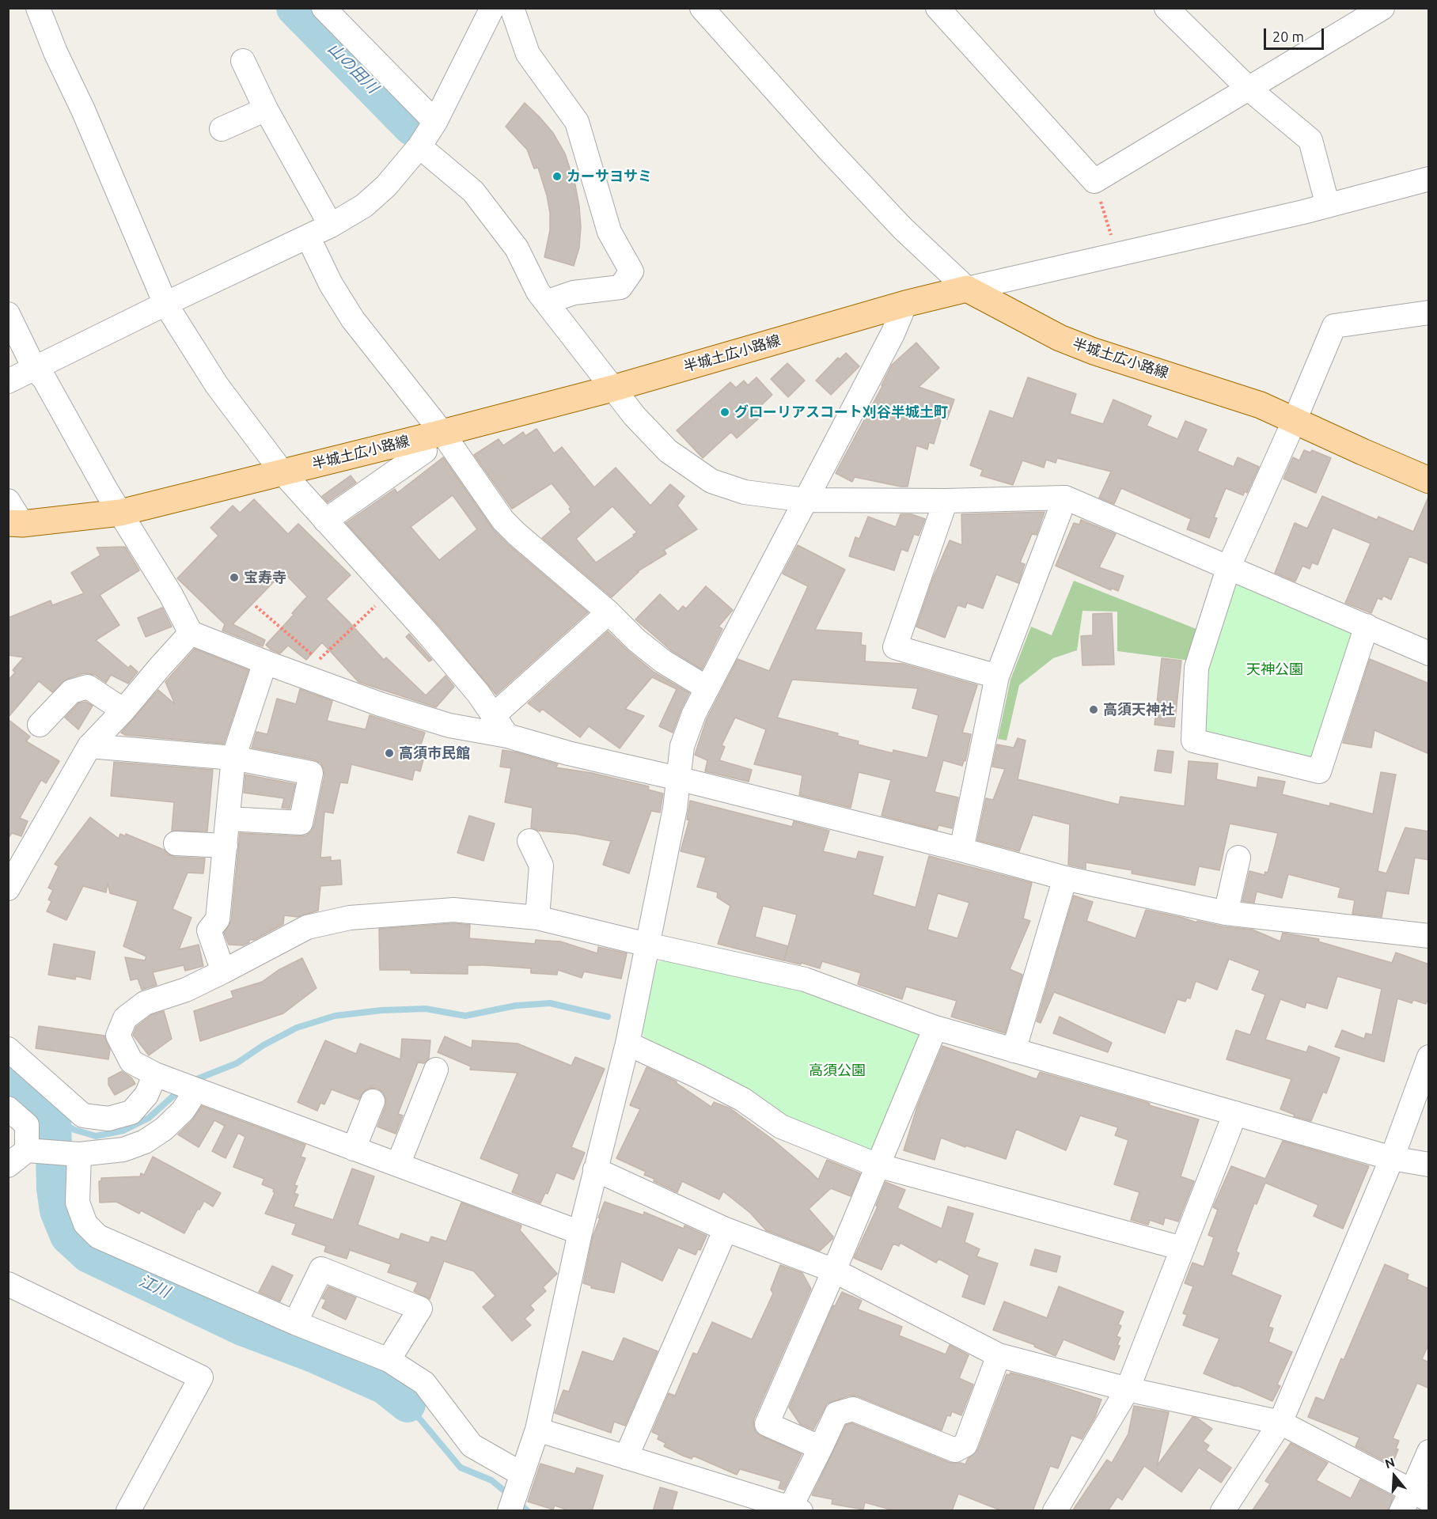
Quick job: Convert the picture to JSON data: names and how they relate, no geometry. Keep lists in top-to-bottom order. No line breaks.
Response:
{"streets":{"main road":["半城土広小路線"]},"water":["山の田川","江川"],"parks":["天神公園","高須公園"],"places":["カーサヨサミ","グローリアスコート刈谷半城土町","宝寿寺","高須天神社","高須市民館"],"scale_bar":"20 m","north":"top"}
